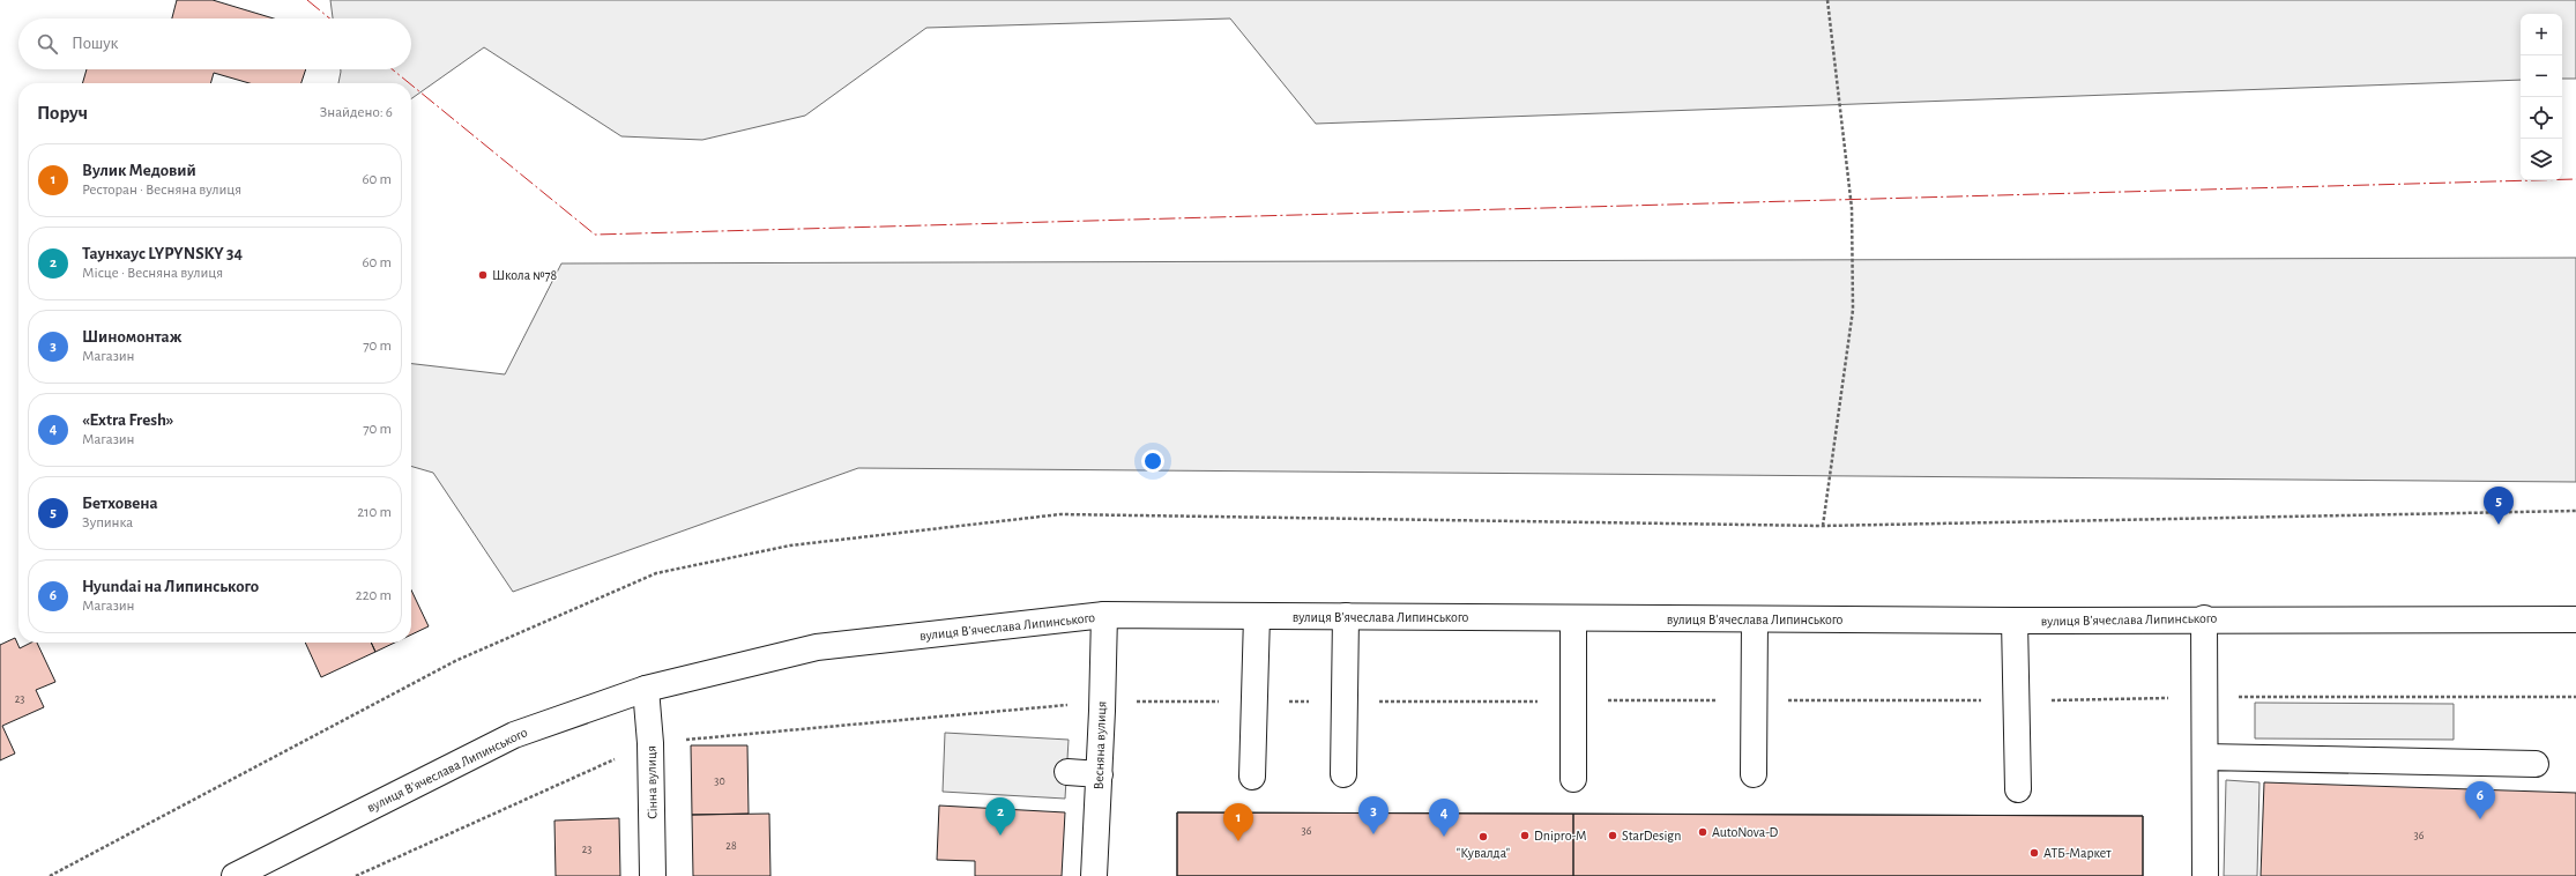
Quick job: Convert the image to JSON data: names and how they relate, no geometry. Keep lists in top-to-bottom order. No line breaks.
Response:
{"streets":{"main road":["вулиця Вʼячеслава Липинського","Весняна вулиця","Сінна вулиця"]},"crossings":[["вулиця Вʼячеслава Липинського","Весняна вулиця"],["вулиця Вʼячеслава Липинського","Сінна вулиця"]],"places":["Школа №78","AutoNova-D","Dnipro-M","StarDesign","\"Кувалда\"","АТБ-Маркет"],"house_numbers":["23","30","36","36","28","23"],"page":{"map_buttons":["+","−"],"search":"Пошук","heading":["Поруч","Знайдено: 6"],"list":[{"mark":"1","name":"Вулик Медовий","note":"Ресторан · Весняна вулиця","value":"60 m"},{"mark":"2","name":"Таунхаус LYPYNSKY 34","note":"Місце · Весняна вулиця","value":"60 m"},{"mark":"3","name":"Шиномонтаж","note":"Магазин","value":"70 m"},{"mark":"4","name":"«Extra Fresh»","note":"Магазин","value":"70 m"},{"mark":"5","name":"Бетховена","note":"Зупинка","value":"210 m"},{"mark":"6","name":"Hyundai на Липинського","note":"Магазин","value":"220 m"}],"pins":["5","6","3","2","4","1"]}}
